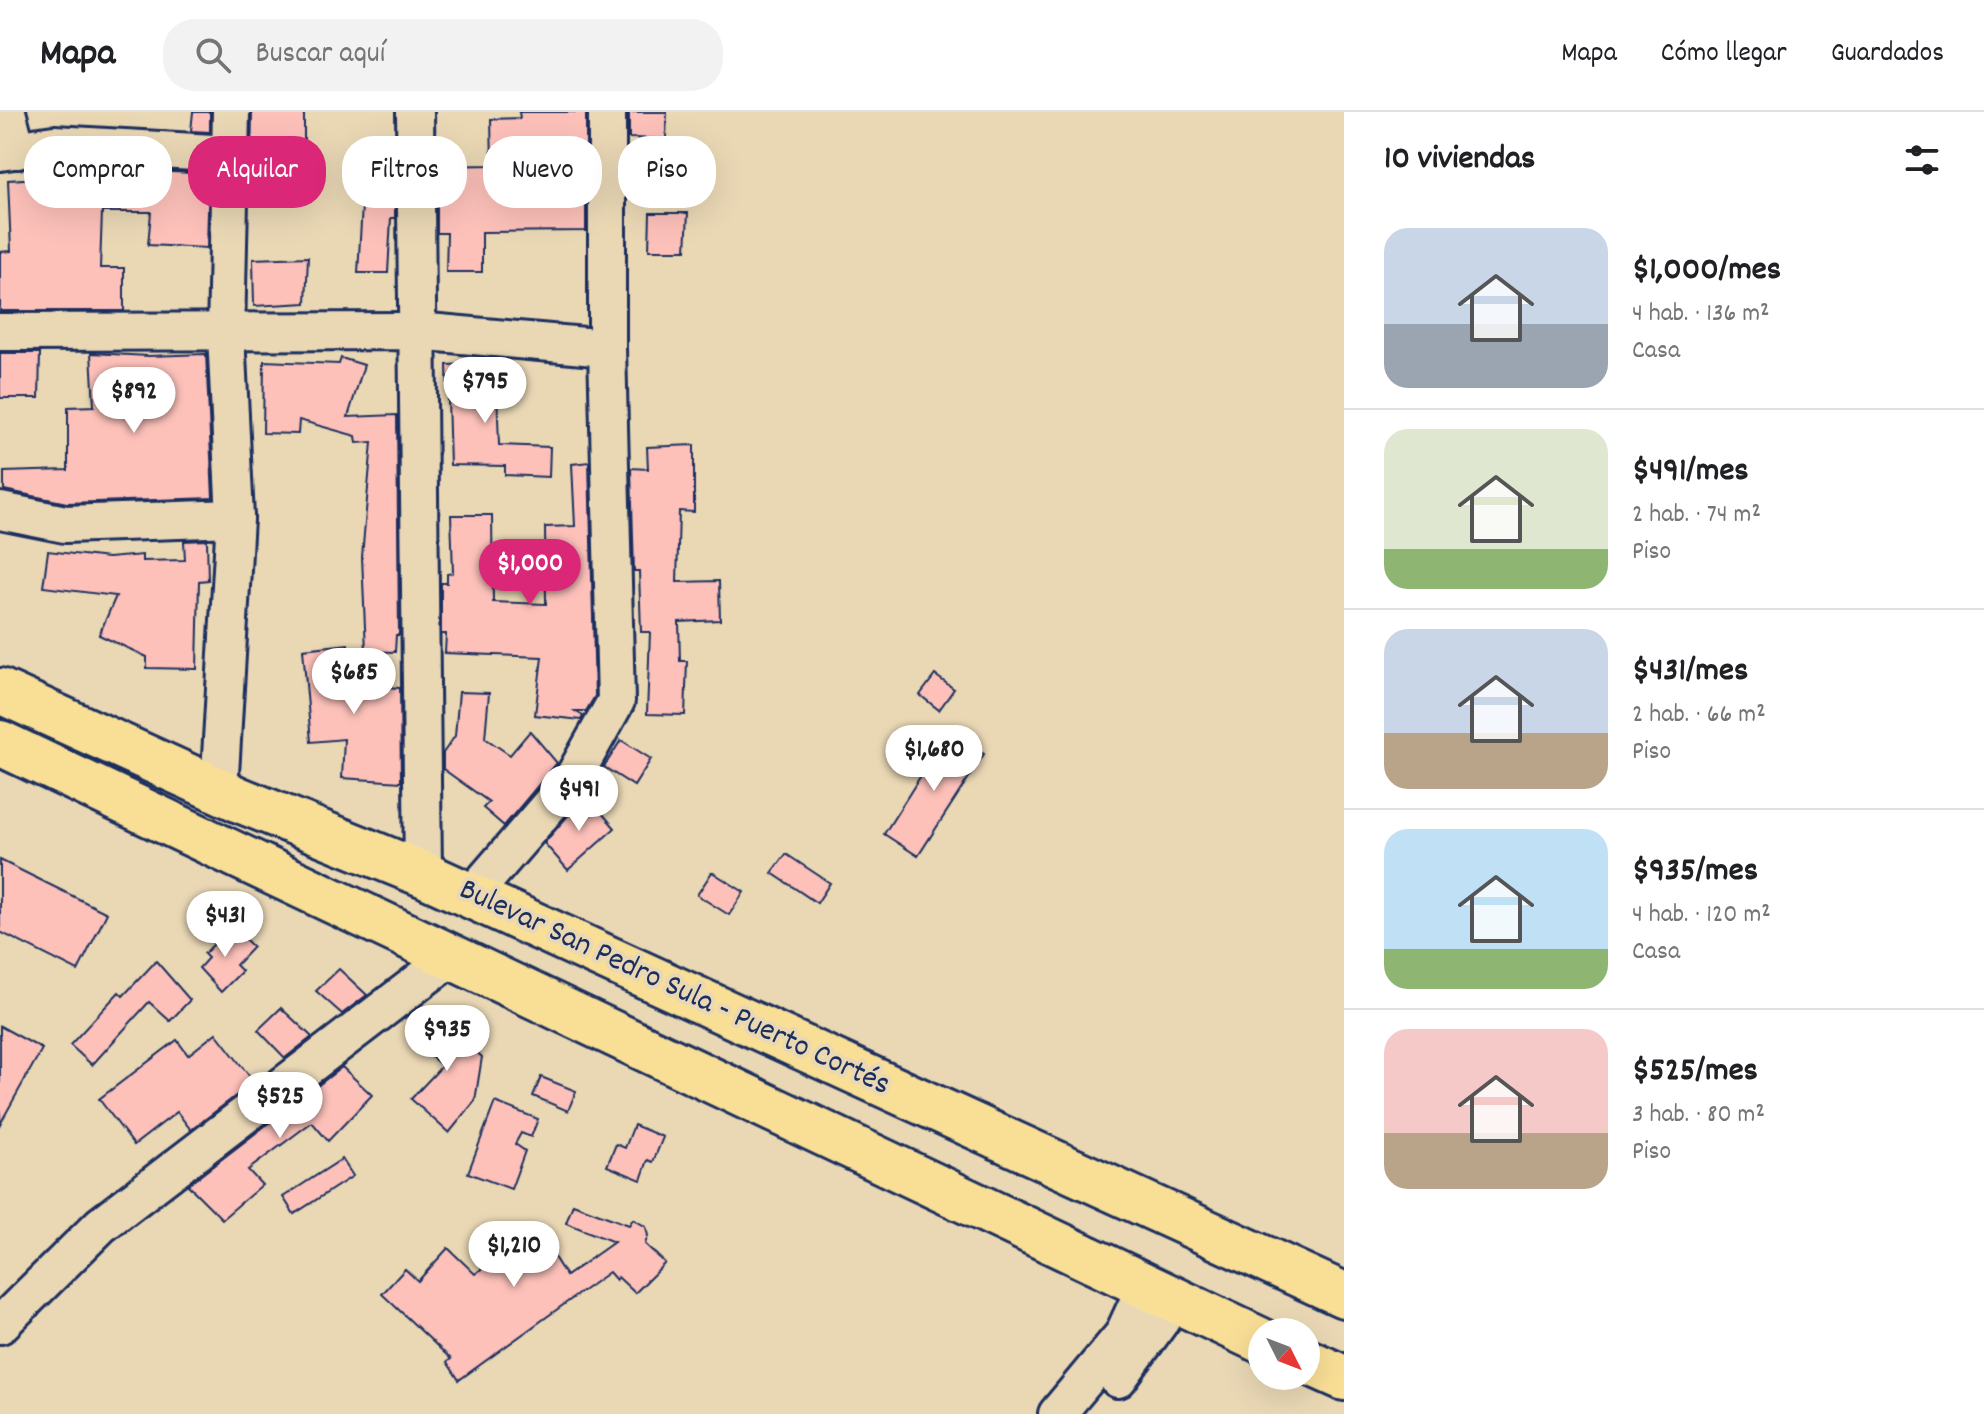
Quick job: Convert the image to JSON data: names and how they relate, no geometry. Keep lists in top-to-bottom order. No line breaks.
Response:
{"streets":{"highway":["Bulevar San Pedro Sula - Puerto Cortés"]},"north":"bottom right","page":{"header":"Mapa","search":"Buscar aquí","nav":["Mapa","Cómo llegar","Guardados"],"heading":"10 viviendas","chip":["Comprar","Alquilar","Filtros","Nuevo","Piso"],"list":[{"name":"$1,000/mes","note":"4 hab. · 136 m² · Casa"},{"name":"$491/mes","note":"2 hab. · 74 m² · Piso"},{"name":"$431/mes","note":"2 hab. · 66 m² · Piso"},{"name":"$935/mes","note":"4 hab. · 120 m² · Casa"},{"name":"$525/mes","note":"3 hab. · 80 m² · Piso"}],"price":["$795","$892","$1,000","$685","$1,680","$491","$431","$935","$525","$1,210"]}}
